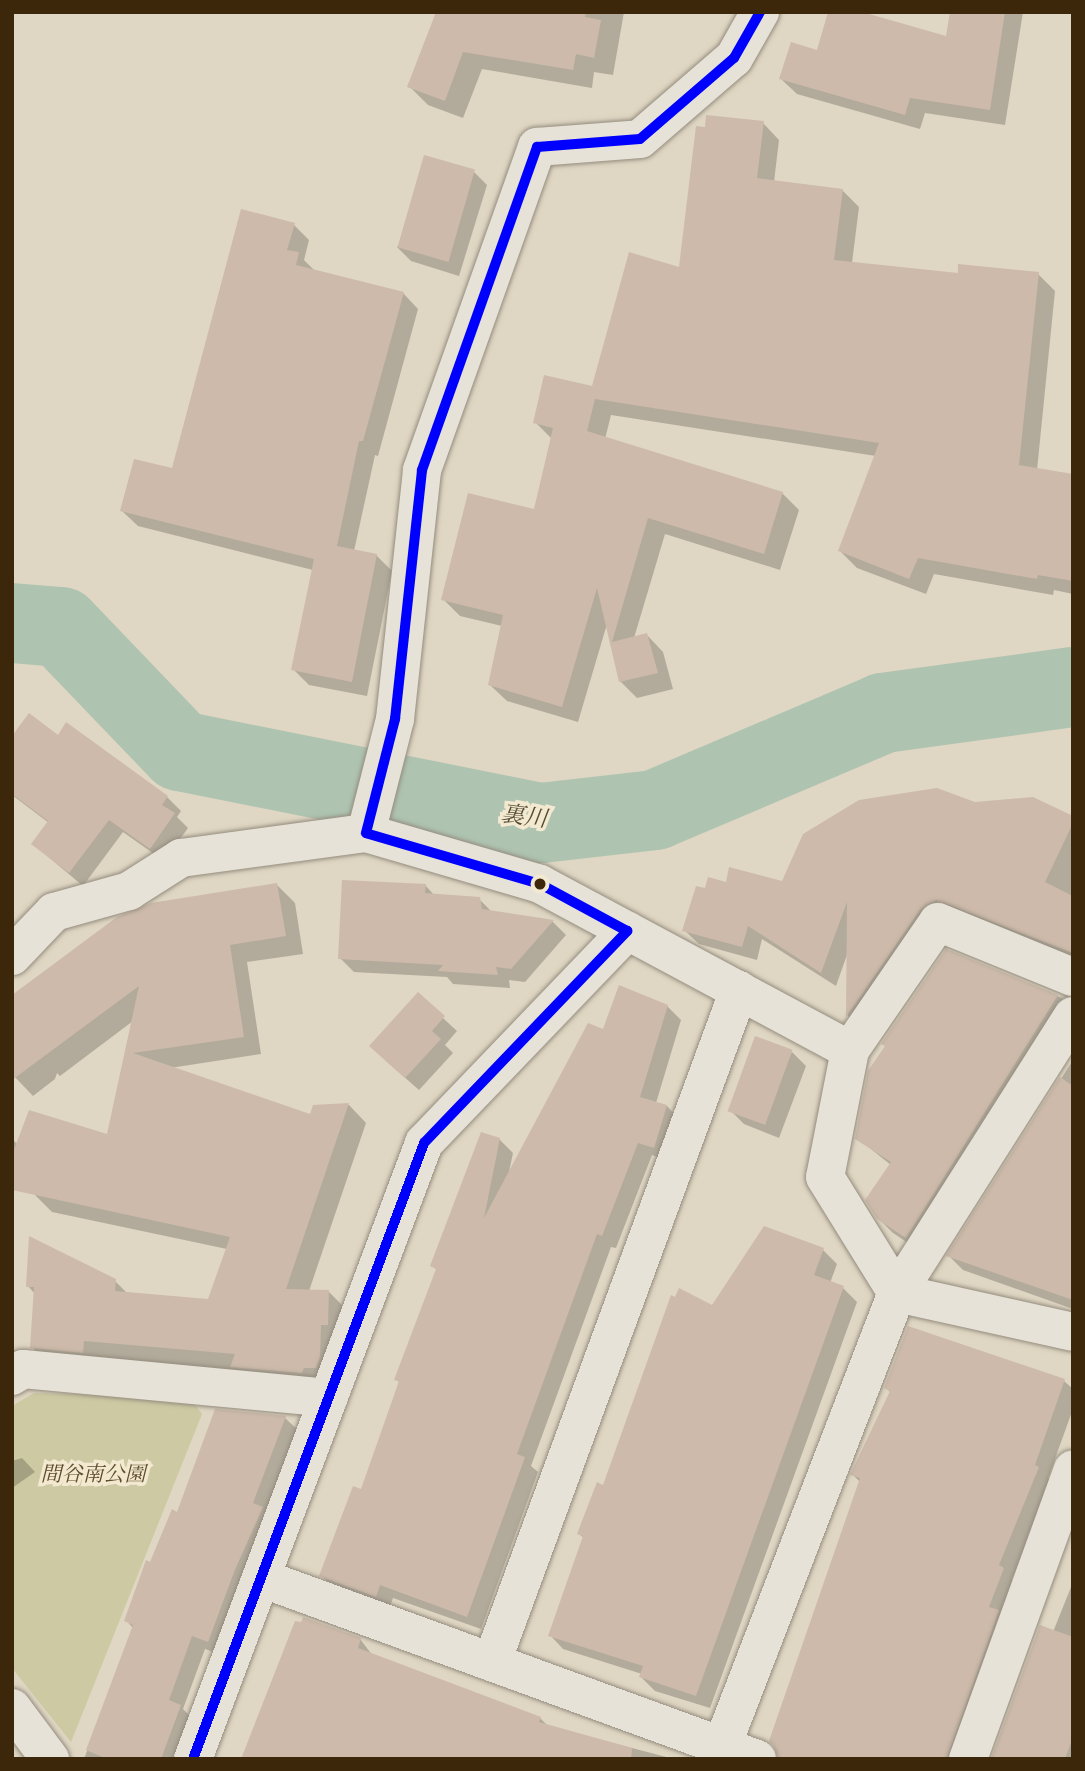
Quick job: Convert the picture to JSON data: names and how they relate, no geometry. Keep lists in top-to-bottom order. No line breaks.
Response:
{"water":["裏川"],"parks":["間谷南公園"]}
